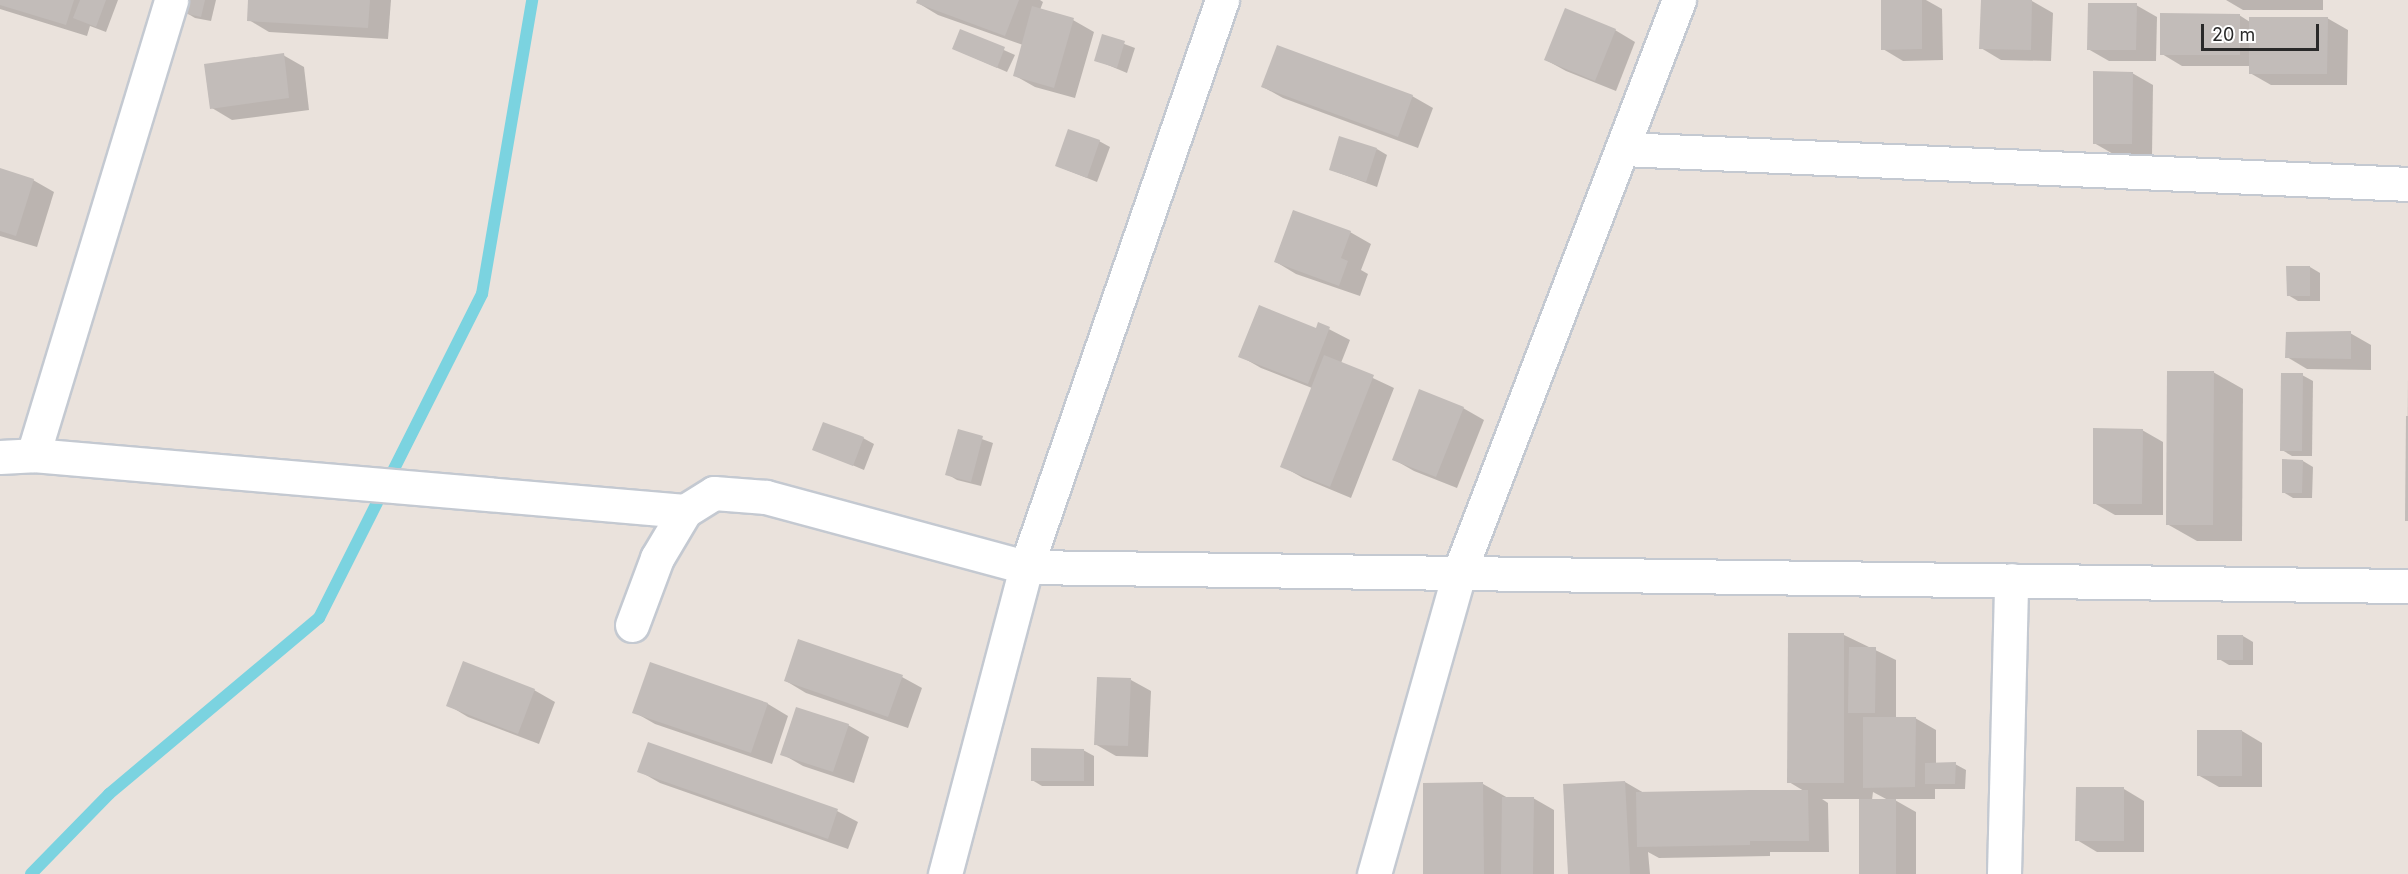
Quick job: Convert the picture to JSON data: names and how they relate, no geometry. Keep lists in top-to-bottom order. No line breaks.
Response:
{"scale_bar":"20 m"}
